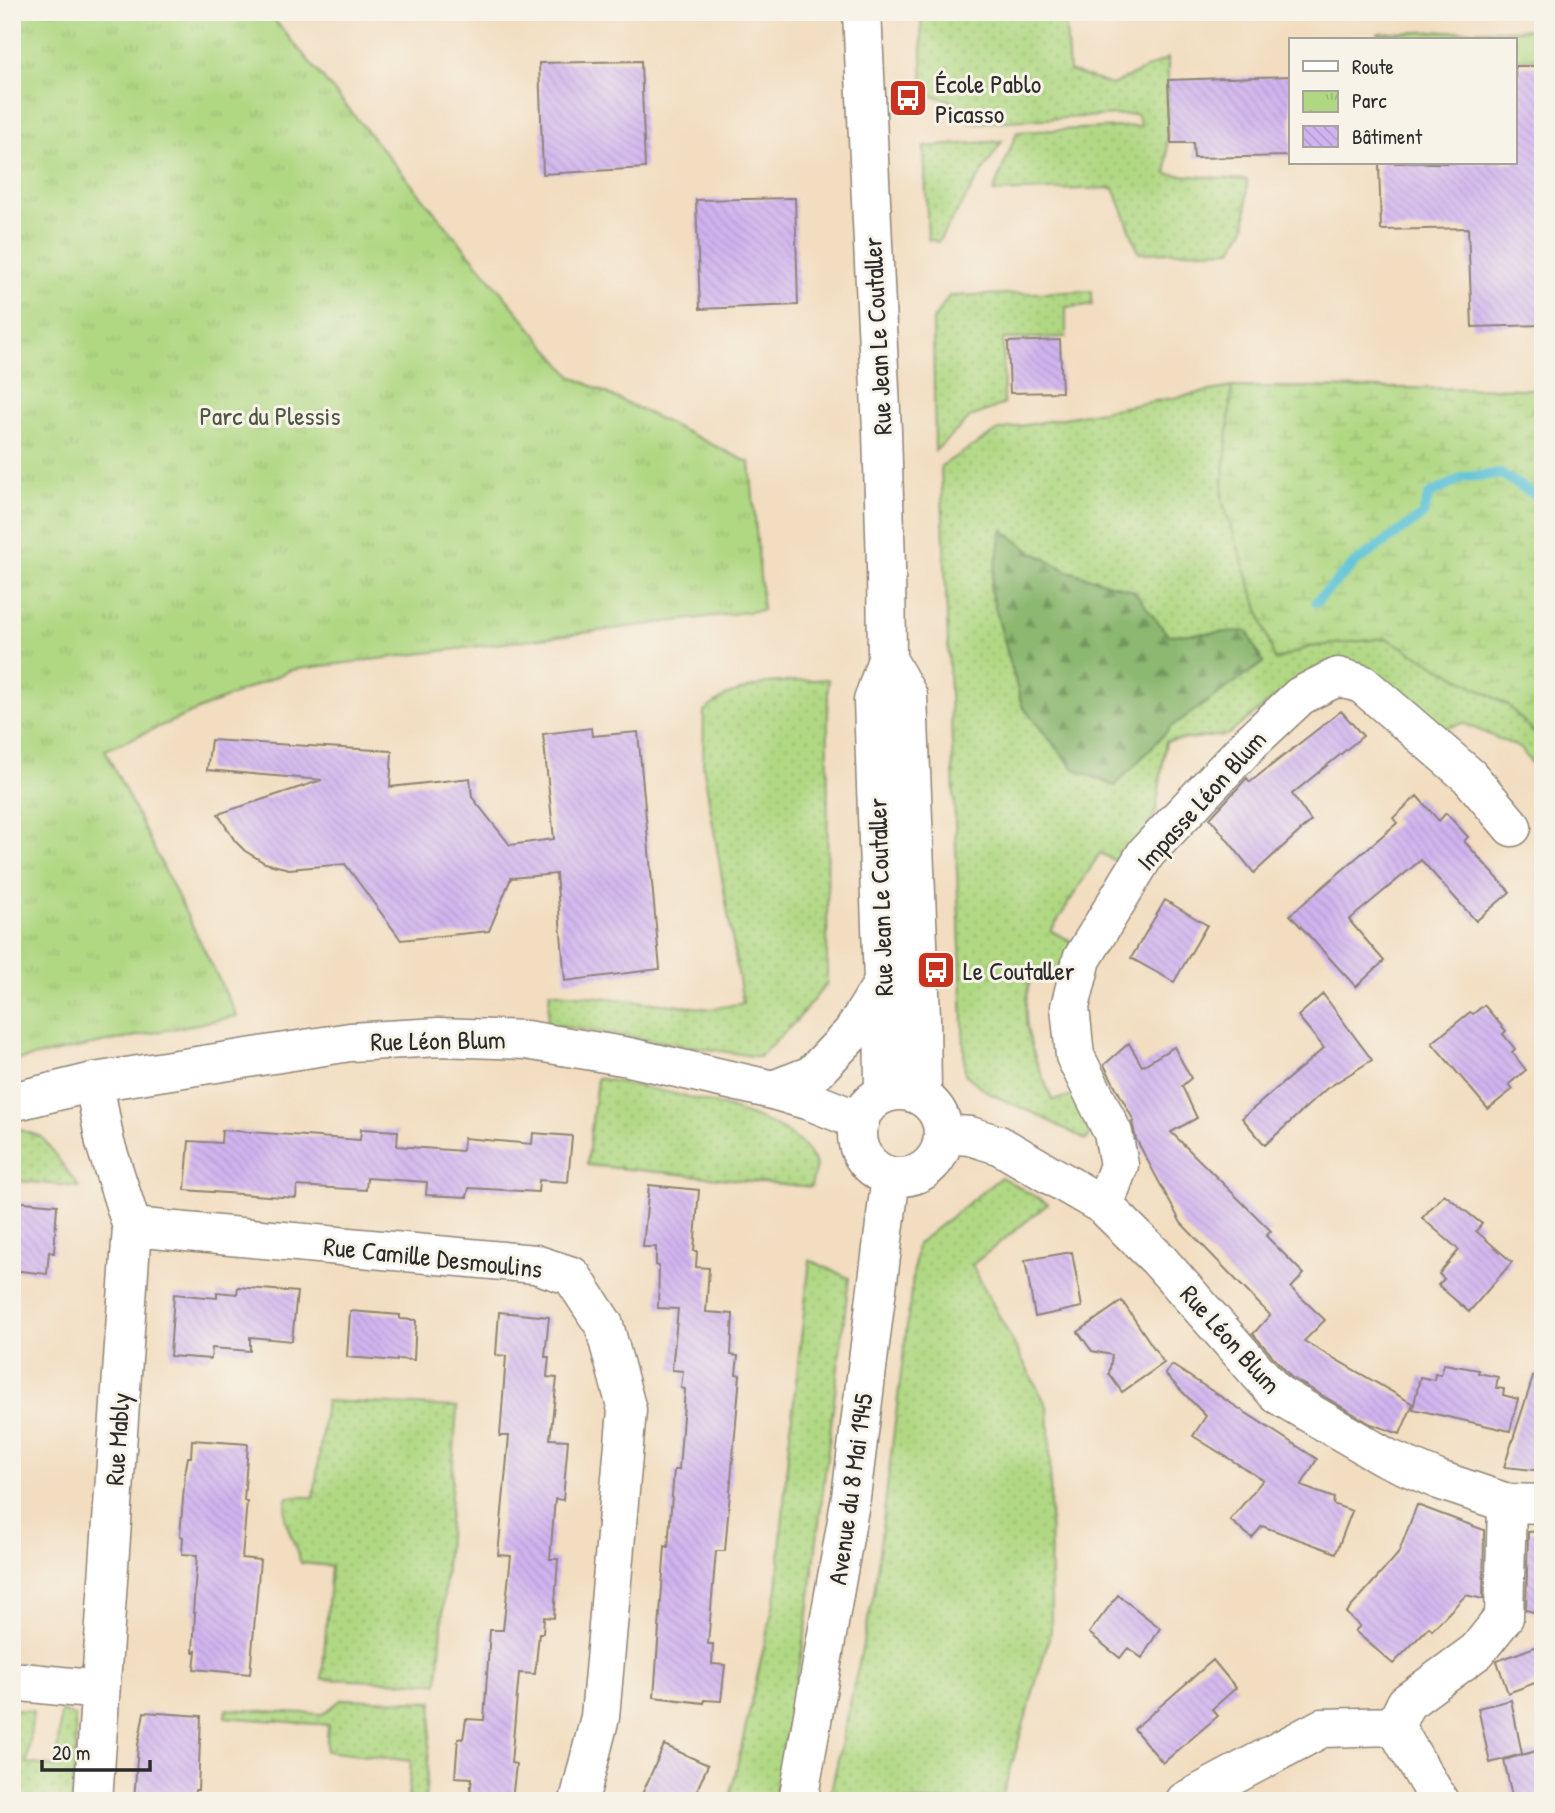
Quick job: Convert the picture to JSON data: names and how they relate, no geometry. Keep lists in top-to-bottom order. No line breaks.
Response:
{"streets":{"street":["Rue Jean Le Coutaller","Impasse Léon Blum","Rue Léon Blum","Rue Camille Desmoulins","Rue Mably","Avenue du 8 Mai 1945"]},"crossings":[["Rue Jean Le Coutaller","Rue Léon Blum"],["Rue Jean Le Coutaller","Avenue du 8 Mai 1945"],["Impasse Léon Blum","Rue Léon Blum"],["Rue Léon Blum","Rue Mably"],["Rue Léon Blum","Avenue du 8 Mai 1945"],["Rue Camille Desmoulins","Rue Mably"]],"parks":["Parc du Plessis"],"places":{"bus stop":["École Pablo Picasso","Le Coutaller"]},"legend":["Route","Parc","Bâtiment"],"scale_bar":"20 m"}
